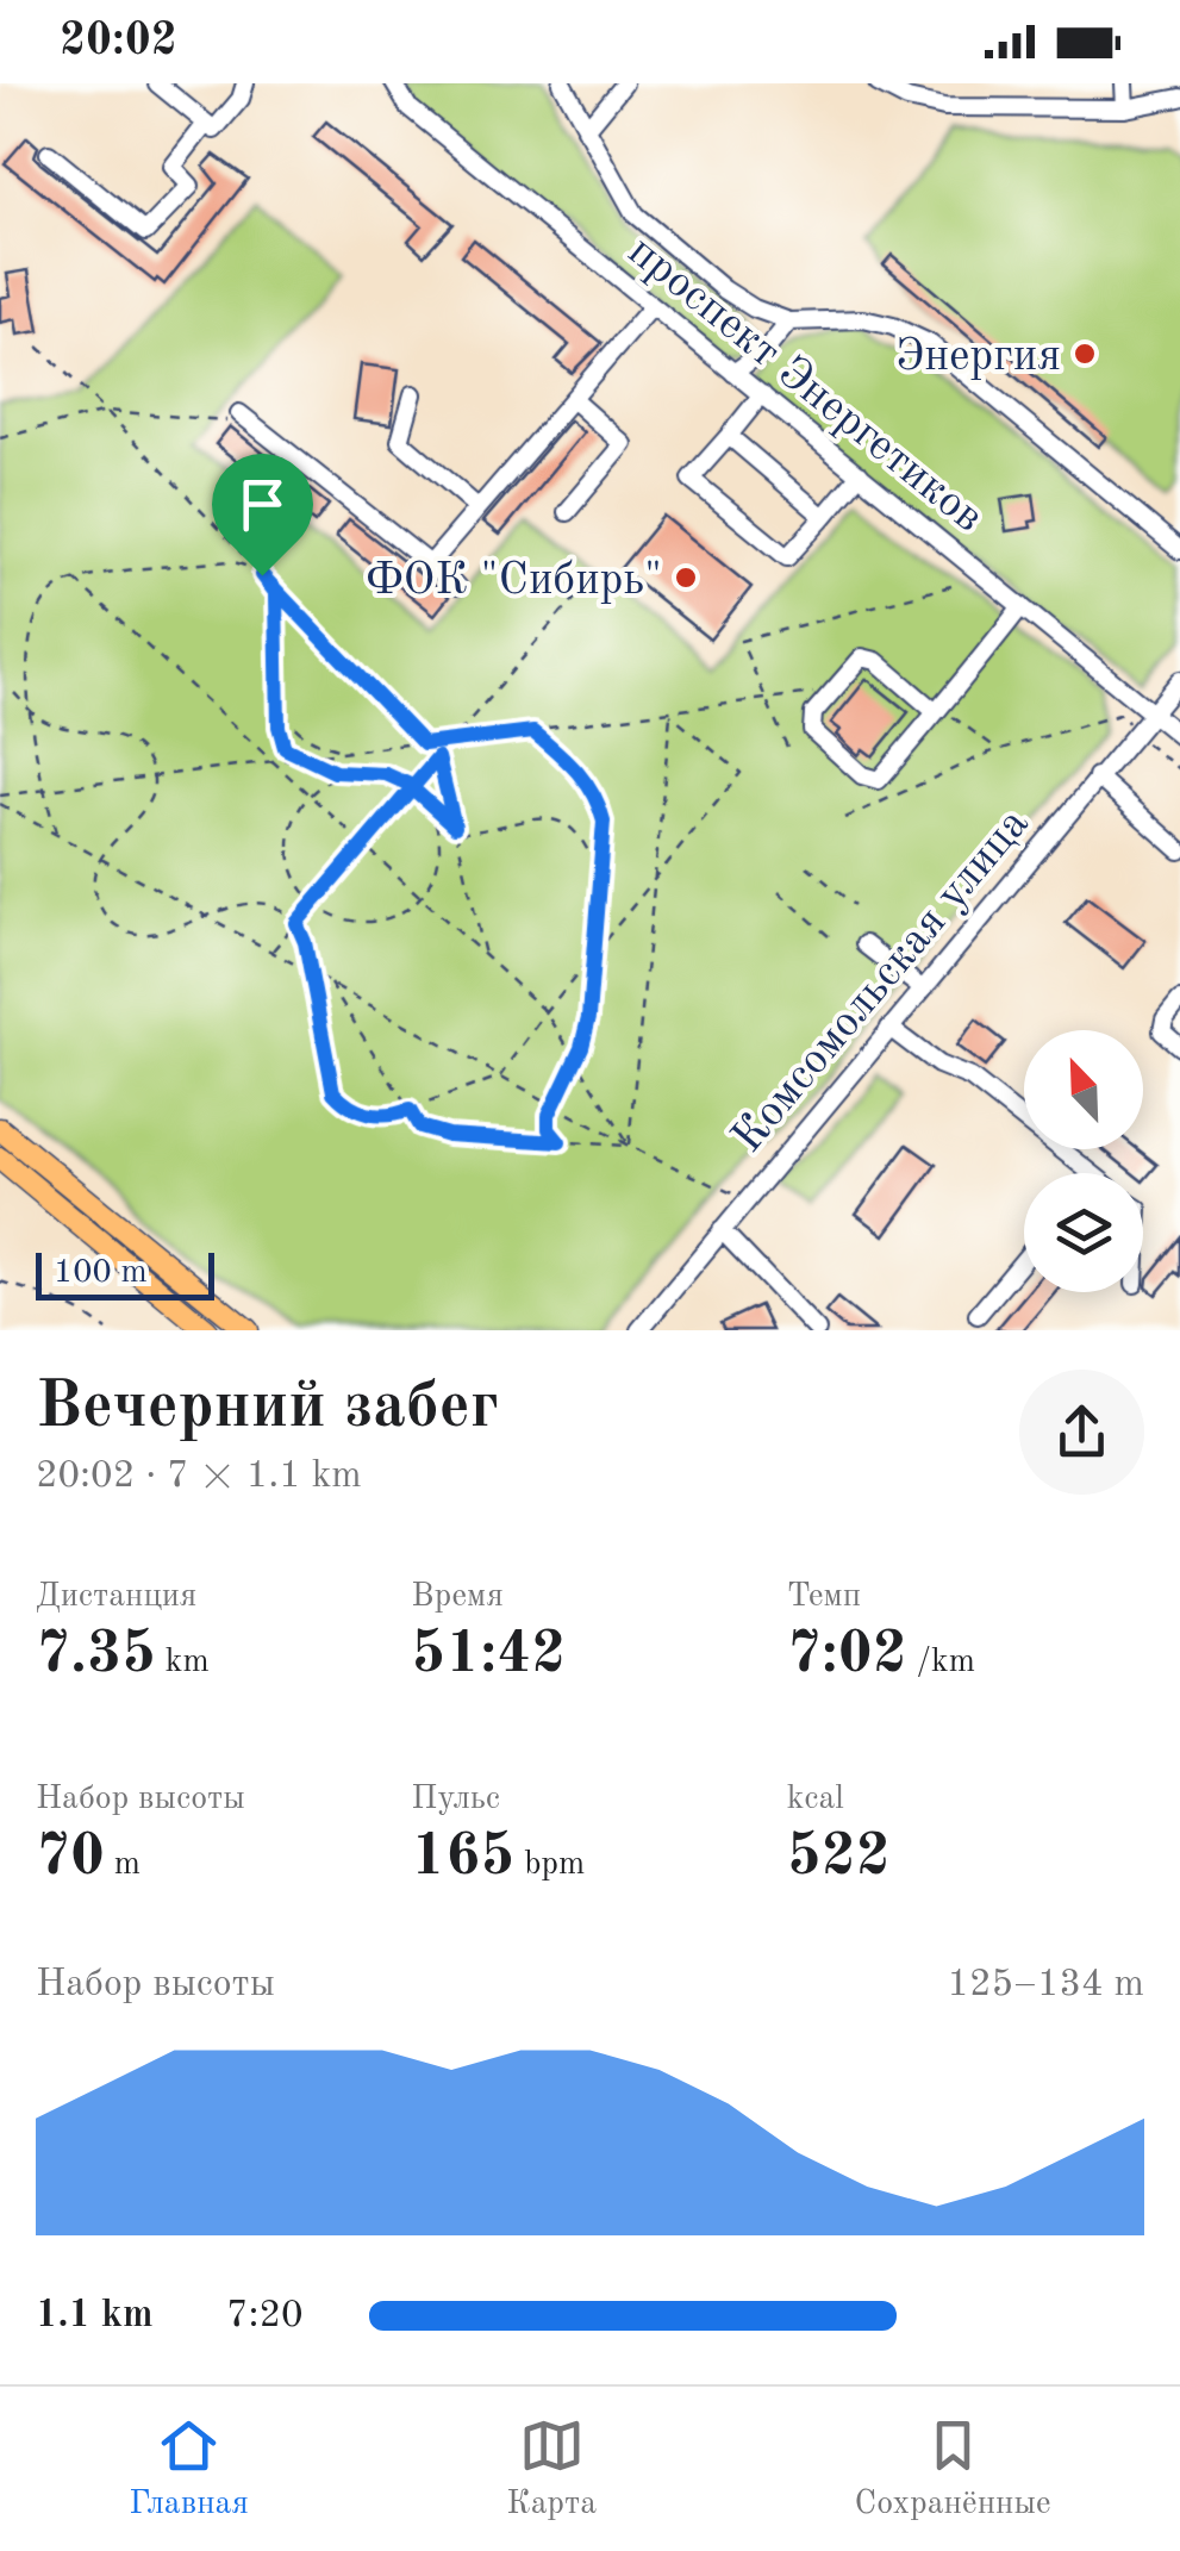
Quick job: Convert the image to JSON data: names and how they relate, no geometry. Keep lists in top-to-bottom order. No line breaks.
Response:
{"streets":{"street":["проспект Энергетиков","Комсомольская улица"]},"crossings":[["проспект Энергетиков","Комсомольская улица"]],"places":["Энергия","ФОК \"Сибирь\""],"scale_bar":"100 m","north":"top left","page":{"status":"20:02","scale":"100 m","heading":["Вечерний забег","20:02 · 7 × 1.1 km"],"stats":[["Дистанция","7.35 km"],["Время","51:42"],["Темп","7:02 /km"],["Набор высоты","70 m"],["Пульс","165 bpm"],["kcal","522"]],"chart":["Набор высоты","125–134 m"],"list":[{"name":"1.1 km","note":"7:20"}],"tabs":["Главная","Карта","Сохранённые"]}}
